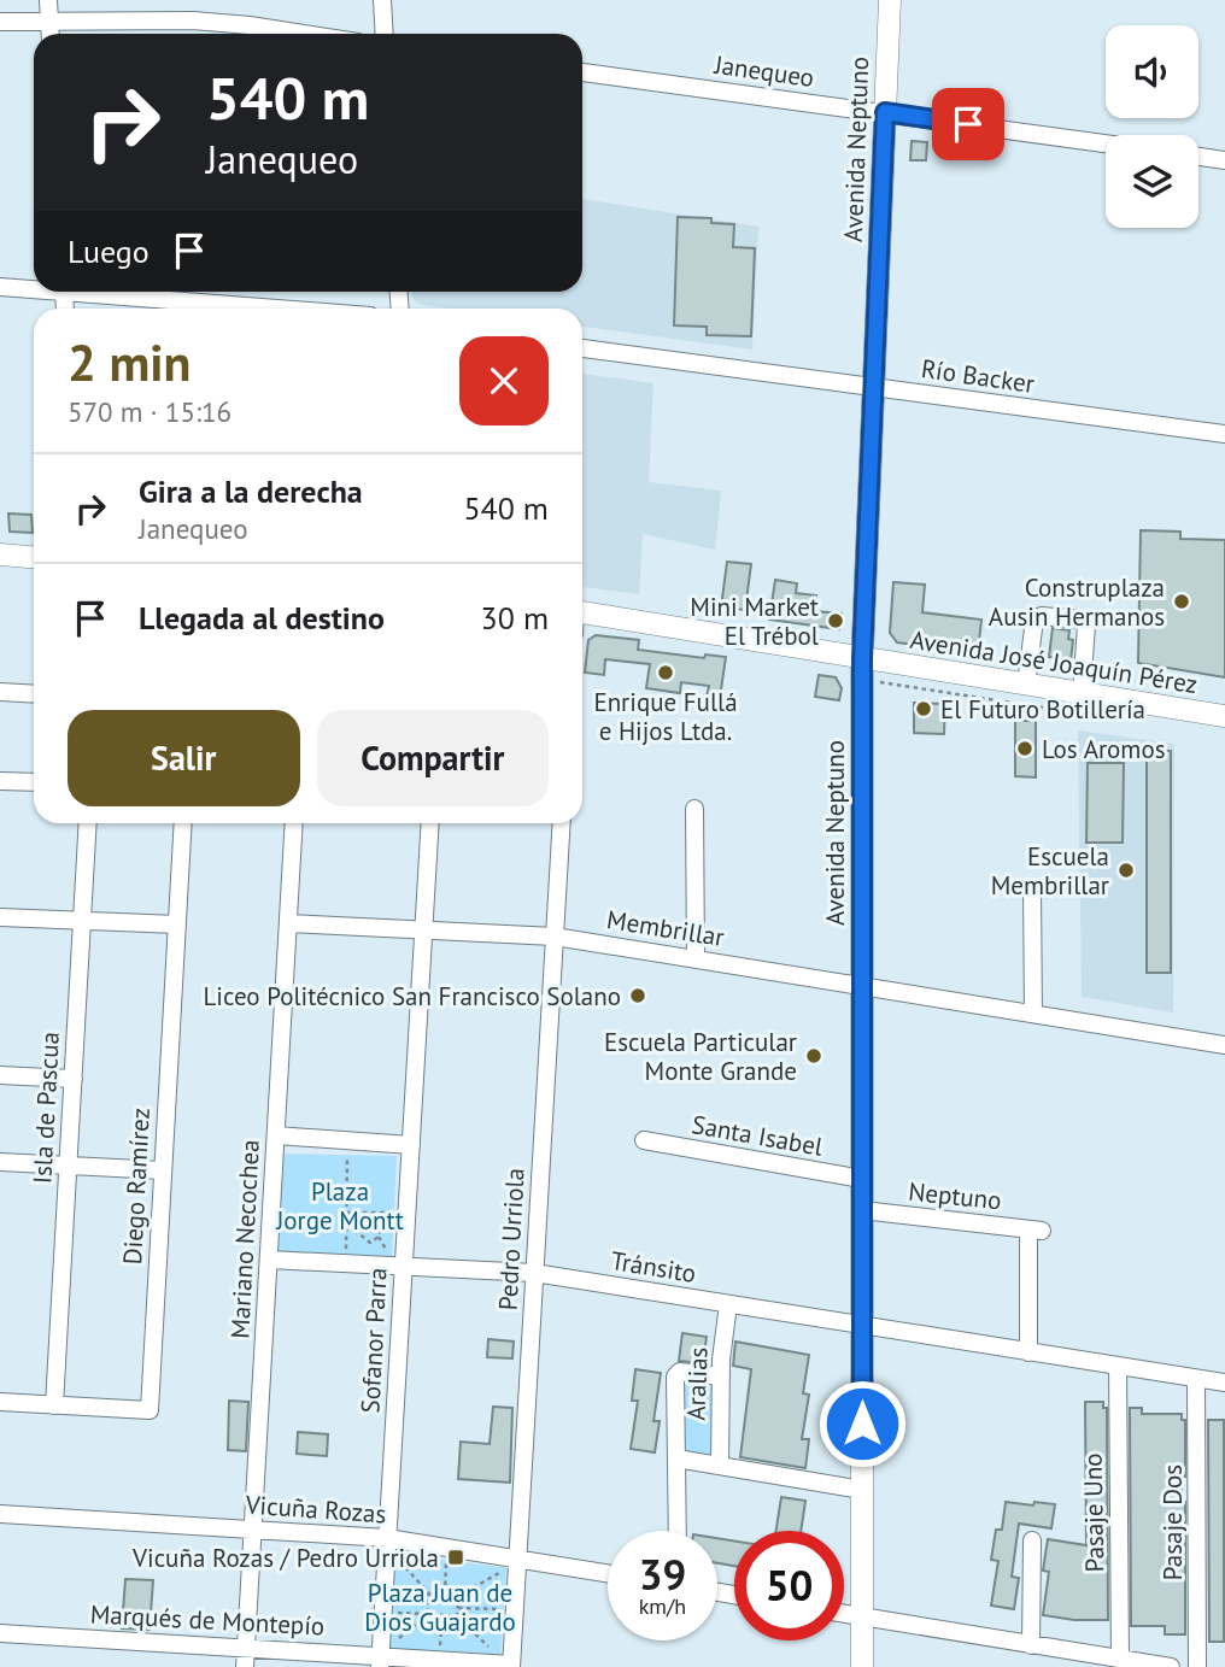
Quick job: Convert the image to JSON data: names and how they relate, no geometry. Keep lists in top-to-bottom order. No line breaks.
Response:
{"streets":{"main road":["Avenida Neptuno","Avenida José Joaquín Pérez"],"street":["Janequeo","Río Backer","Membrillar","Isla de Pascua","Santa Isabel","Diego Ramírez","Neptuno","Mariano Necochea","Pedro Urriola","Tránsito","Sofanor Parra","Aralias","Vicuña Rozas","Pasaje Uno","Pasaje Dos","Marqués de Montepío"]},"crossings":[["Janequeo","Avenida Neptuno"],["Avenida Neptuno","Río Backer"],["Avenida Neptuno","Avenida José Joaquín Pérez"],["Avenida Neptuno","Membrillar"],["Avenida Neptuno","Santa Isabel"],["Avenida Neptuno","Neptuno"],["Avenida Neptuno","Tránsito"],["Membrillar","Mariano Necochea"],["Membrillar","Pedro Urriola"],["Membrillar","Sofanor Parra"],["Isla de Pascua","Diego Ramírez"],["Neptuno","Tránsito"],["Mariano Necochea","Tránsito"],["Mariano Necochea","Vicuña Rozas"],["Mariano Necochea","Marqués de Montepío"],["Pedro Urriola","Tránsito"],["Pedro Urriola","Vicuña Rozas"],["Pedro Urriola","Marqués de Montepío"],["Tránsito","Sofanor Parra"],["Tránsito","Aralias"],["Tránsito","Pasaje Uno"],["Tránsito","Pasaje Dos"],["Sofanor Parra","Vicuña Rozas"],["Sofanor Parra","Marqués de Montepío"]],"parks":["Plaza Jorge Montt","Plaza Juan de Dios Guajardo"],"places":{"other":["Construplaza Ausin Hermanos","Mini Market El Trébol","Enrique Fullá e Hijos Ltda.","El Futuro Botillería","Los Aromos","Escuela Membrillar","Liceo Politécnico San Francisco Solano","Escuela Particular Monte Grande"],"transit":["Vicuña Rozas / Pedro Urriola"]},"page":{"turn":["540 m","Janequeo"],"then":"Luego","heading":["2 min","570 m · 15:16"],"list":[{"name":"Gira a la derecha","note":"Janequeo","value":"540 m"},{"name":"Llegada al destino","value":"30 m"}],"buttons":["Salir","Compartir"],"speed":"39 km/h","limit":"50"}}
